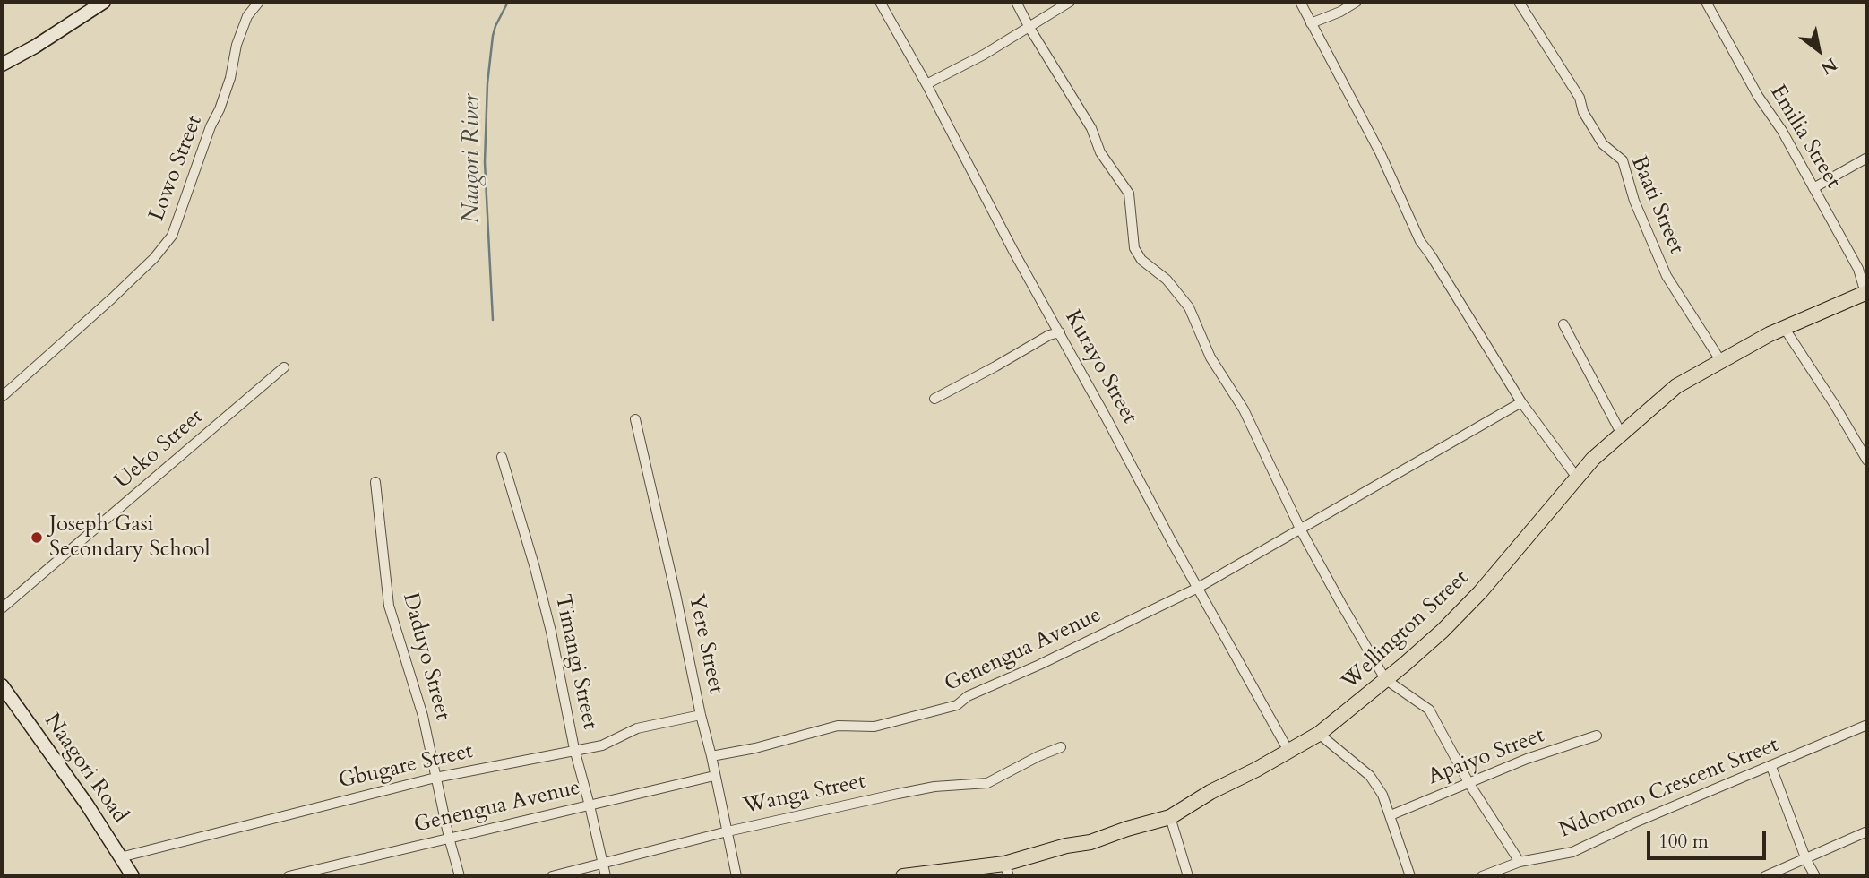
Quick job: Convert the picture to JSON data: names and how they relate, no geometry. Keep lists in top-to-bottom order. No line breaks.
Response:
{"streets":{"main road":["Wellington Street"],"street":["Emilia Street","Lowo Street","Baati Street","Kurayo Street","Ueko Street","Yere Street","Genengua Avenue","Daduyo Street","Timangi Street","Apaiyo Street","Gbugare Street","Naagori Road","Ndoromo Crescent Street","Wanga Street"]},"crossings":[["Emilia Street","Wellington Street"],["Baati Street","Wellington Street"],["Kurayo Street","Wellington Street"],["Kurayo Street","Genengua Avenue"],["Yere Street","Genengua Avenue"],["Yere Street","Gbugare Street"],["Yere Street","Wanga Street"],["Genengua Avenue","Daduyo Street"],["Genengua Avenue","Timangi Street"],["Daduyo Street","Gbugare Street"],["Timangi Street","Gbugare Street"],["Timangi Street","Wanga Street"],["Gbugare Street","Naagori Road"]],"water":["Naagori River"],"places":["Joseph Gasi Secondary School"],"scale_bar":"100 m","north":"bottom right"}
